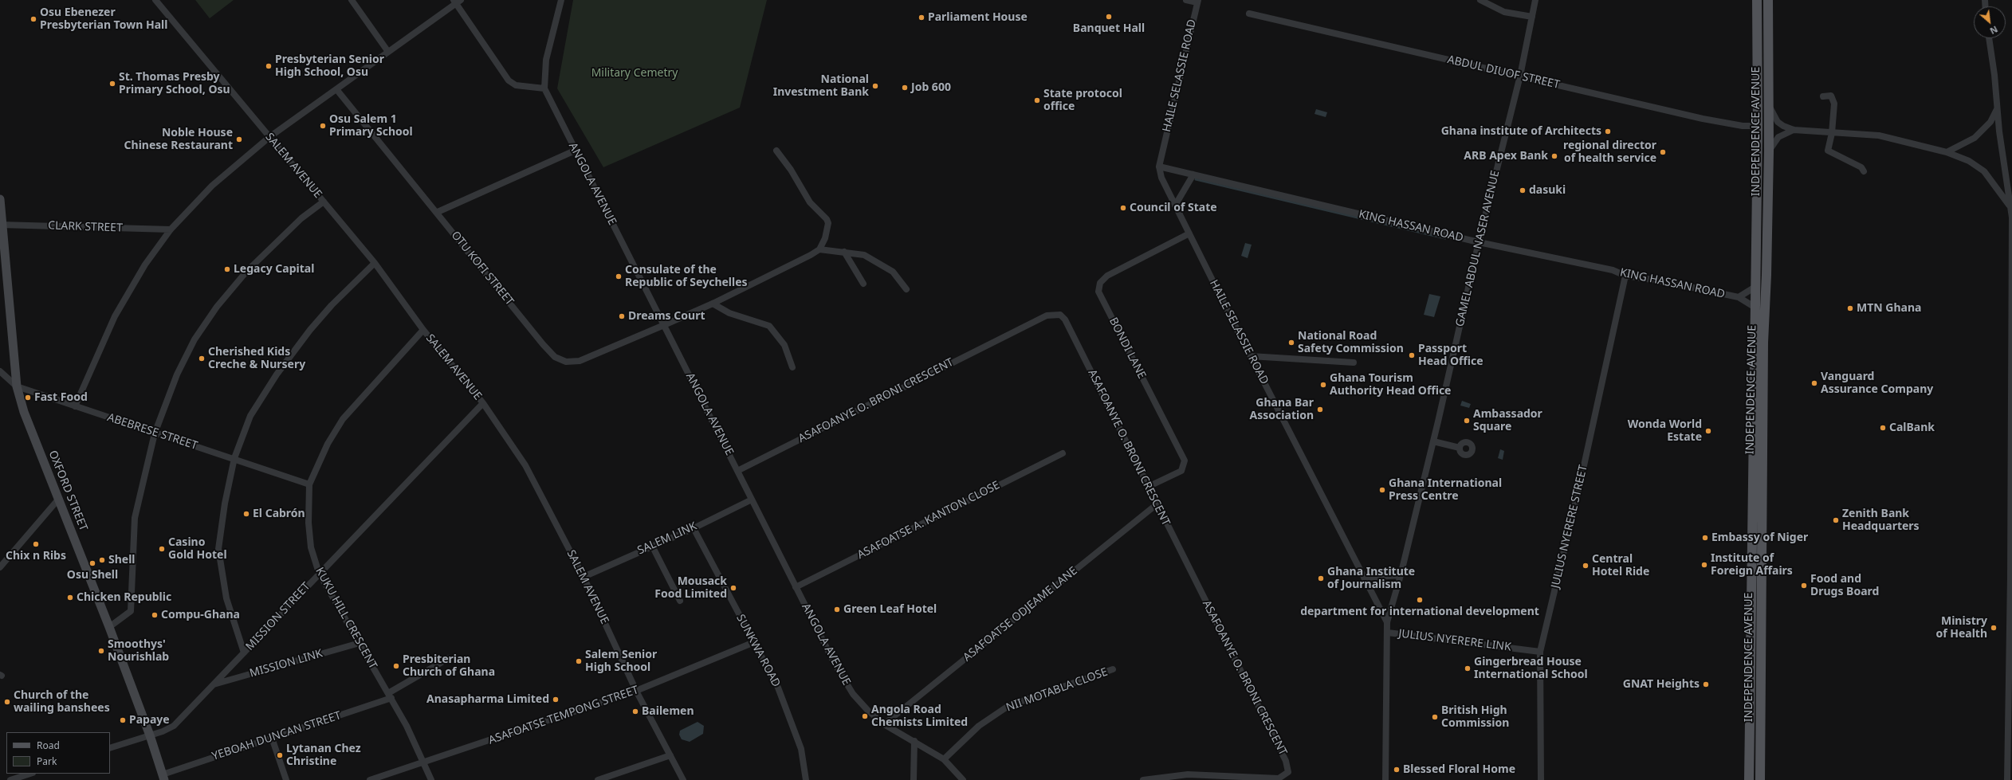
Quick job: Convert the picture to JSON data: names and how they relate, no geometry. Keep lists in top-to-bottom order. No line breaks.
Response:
{"streets":{"main road":["INDEPENDENCE AVENUE","OXFORD STREET"],"street":["ABDUL DIUOF STREET","HAILE SELASSIE ROAD","SALEM AVENUE","ANGOLA AVENUE","KING HASSAN ROAD","CLARK STREET","GAMEL ABDUL NASER AVENUE","OTU KOFI STREET","BONDI LANE","ASAFOANYE O. BRONI CRESCENT","ABEBRESE STREET","ASAFOATSE A. KANTON CLOSE","JULIUS NYERERE STREET","SALEM LINK","ASAFOATSE ODJEAME LANE","MISSION STREET","KUKU HILL CRESCENT","JULIUS NYERERE LINK","SUNKWA ROAD","MISSION LINK","NII MOTABLA CLOSE","ASAFOATSE TEMPONG STREET","YEBOAH DUNCAN STREET"]},"crossings":[["ABDUL DIUOF STREET","INDEPENDENCE AVENUE"],["ABDUL DIUOF STREET","GAMEL ABDUL NASER AVENUE"],["HAILE SELASSIE ROAD","KING HASSAN ROAD"],["HAILE SELASSIE ROAD","GAMEL ABDUL NASER AVENUE"],["HAILE SELASSIE ROAD","BONDI LANE"],["INDEPENDENCE AVENUE","KING HASSAN ROAD"],["SALEM AVENUE","SALEM LINK"],["SALEM AVENUE","MISSION STREET"],["SALEM AVENUE","KUKU HILL CRESCENT"],["SALEM AVENUE","ASAFOATSE TEMPONG STREET"],["ANGOLA AVENUE","OTU KOFI STREET"],["ANGOLA AVENUE","ASAFOANYE O. BRONI CRESCENT"],["ANGOLA AVENUE","ASAFOATSE A. KANTON CLOSE"],["ANGOLA AVENUE","SALEM LINK"],["ANGOLA AVENUE","ASAFOATSE ODJEAME LANE"],["ANGOLA AVENUE","NII MOTABLA CLOSE"],["KING HASSAN ROAD","GAMEL ABDUL NASER AVENUE"],["KING HASSAN ROAD","JULIUS NYERERE STREET"],["CLARK STREET","OXFORD STREET"],["GAMEL ABDUL NASER AVENUE","JULIUS NYERERE LINK"],["BONDI LANE","ASAFOANYE O. BRONI CRESCENT"],["ASAFOANYE O. BRONI CRESCENT","ASAFOATSE ODJEAME LANE"],["ABEBRESE STREET","OXFORD STREET"],["ABEBRESE STREET","KUKU HILL CRESCENT"],["OXFORD STREET","MISSION STREET"],["OXFORD STREET","YEBOAH DUNCAN STREET"],["JULIUS NYERERE STREET","JULIUS NYERERE LINK"],["SALEM LINK","SUNKWA ROAD"],["MISSION STREET","KUKU HILL CRESCENT"],["MISSION STREET","MISSION LINK"],["KUKU HILL CRESCENT","MISSION LINK"],["KUKU HILL CRESCENT","ASAFOATSE TEMPONG STREET"],["KUKU HILL CRESCENT","YEBOAH DUNCAN STREET"],["SUNKWA ROAD","ASAFOATSE TEMPONG STREET"]],"parks":["Military Cemetry"],"places":["Banquet Hall","Parliament House","Osu Ebenezer Presbyterian Town Hall","Presbyterian Senior High School, Osu","St. Thomas Presby Primary School, Osu","National Investment Bank","Job 600","State protocol office","Osu Salem 1 Primary School","Ghana institute of Architects","Noble House Chinese Restaurant","regional director of health service","ARB Apex Bank","dasuki","Council of State","Legacy Capital","Consulate of the Republic of Seychelles","MTN Ghana","Dreams Court","National Road Safety Commission","Passport Head Office","Cherished Kids Creche & Nursery","Vanguard Assurance Company","Ghana Tourism Authority Head Office","Fast Food","Ghana Bar Association","Ambassador Square","CalBank","Wonda World Estate","Ghana International Press Centre","El Cabrón","Zenith Bank Headquarters","Embassy of Niger","Chix n Ribs","Casino Gold Hotel","Shell","Osu Shell","Institute of Foreign Affairs","Central Hotel Ride","Ghana Institute of Journalism","Food and Drugs Board","Mousack Food Limited","Chicken Republic","department for international development","Green Leaf Hotel","Compu-Ghana","Ministry of Health","Smoothys' Nourishlab","Salem Senior High School","Presbiterian Church of Ghana","Gingerbread House International School","GNAT Heights","Anasapharma Limited","Church of the wailing banshees","Bailemen","Angola Road Chemists Limited","British High Commission","Papaye","Lytanan Chez Christine","Blessed Floral Home"],"legend":["Road","Park"],"north":"bottom right"}
